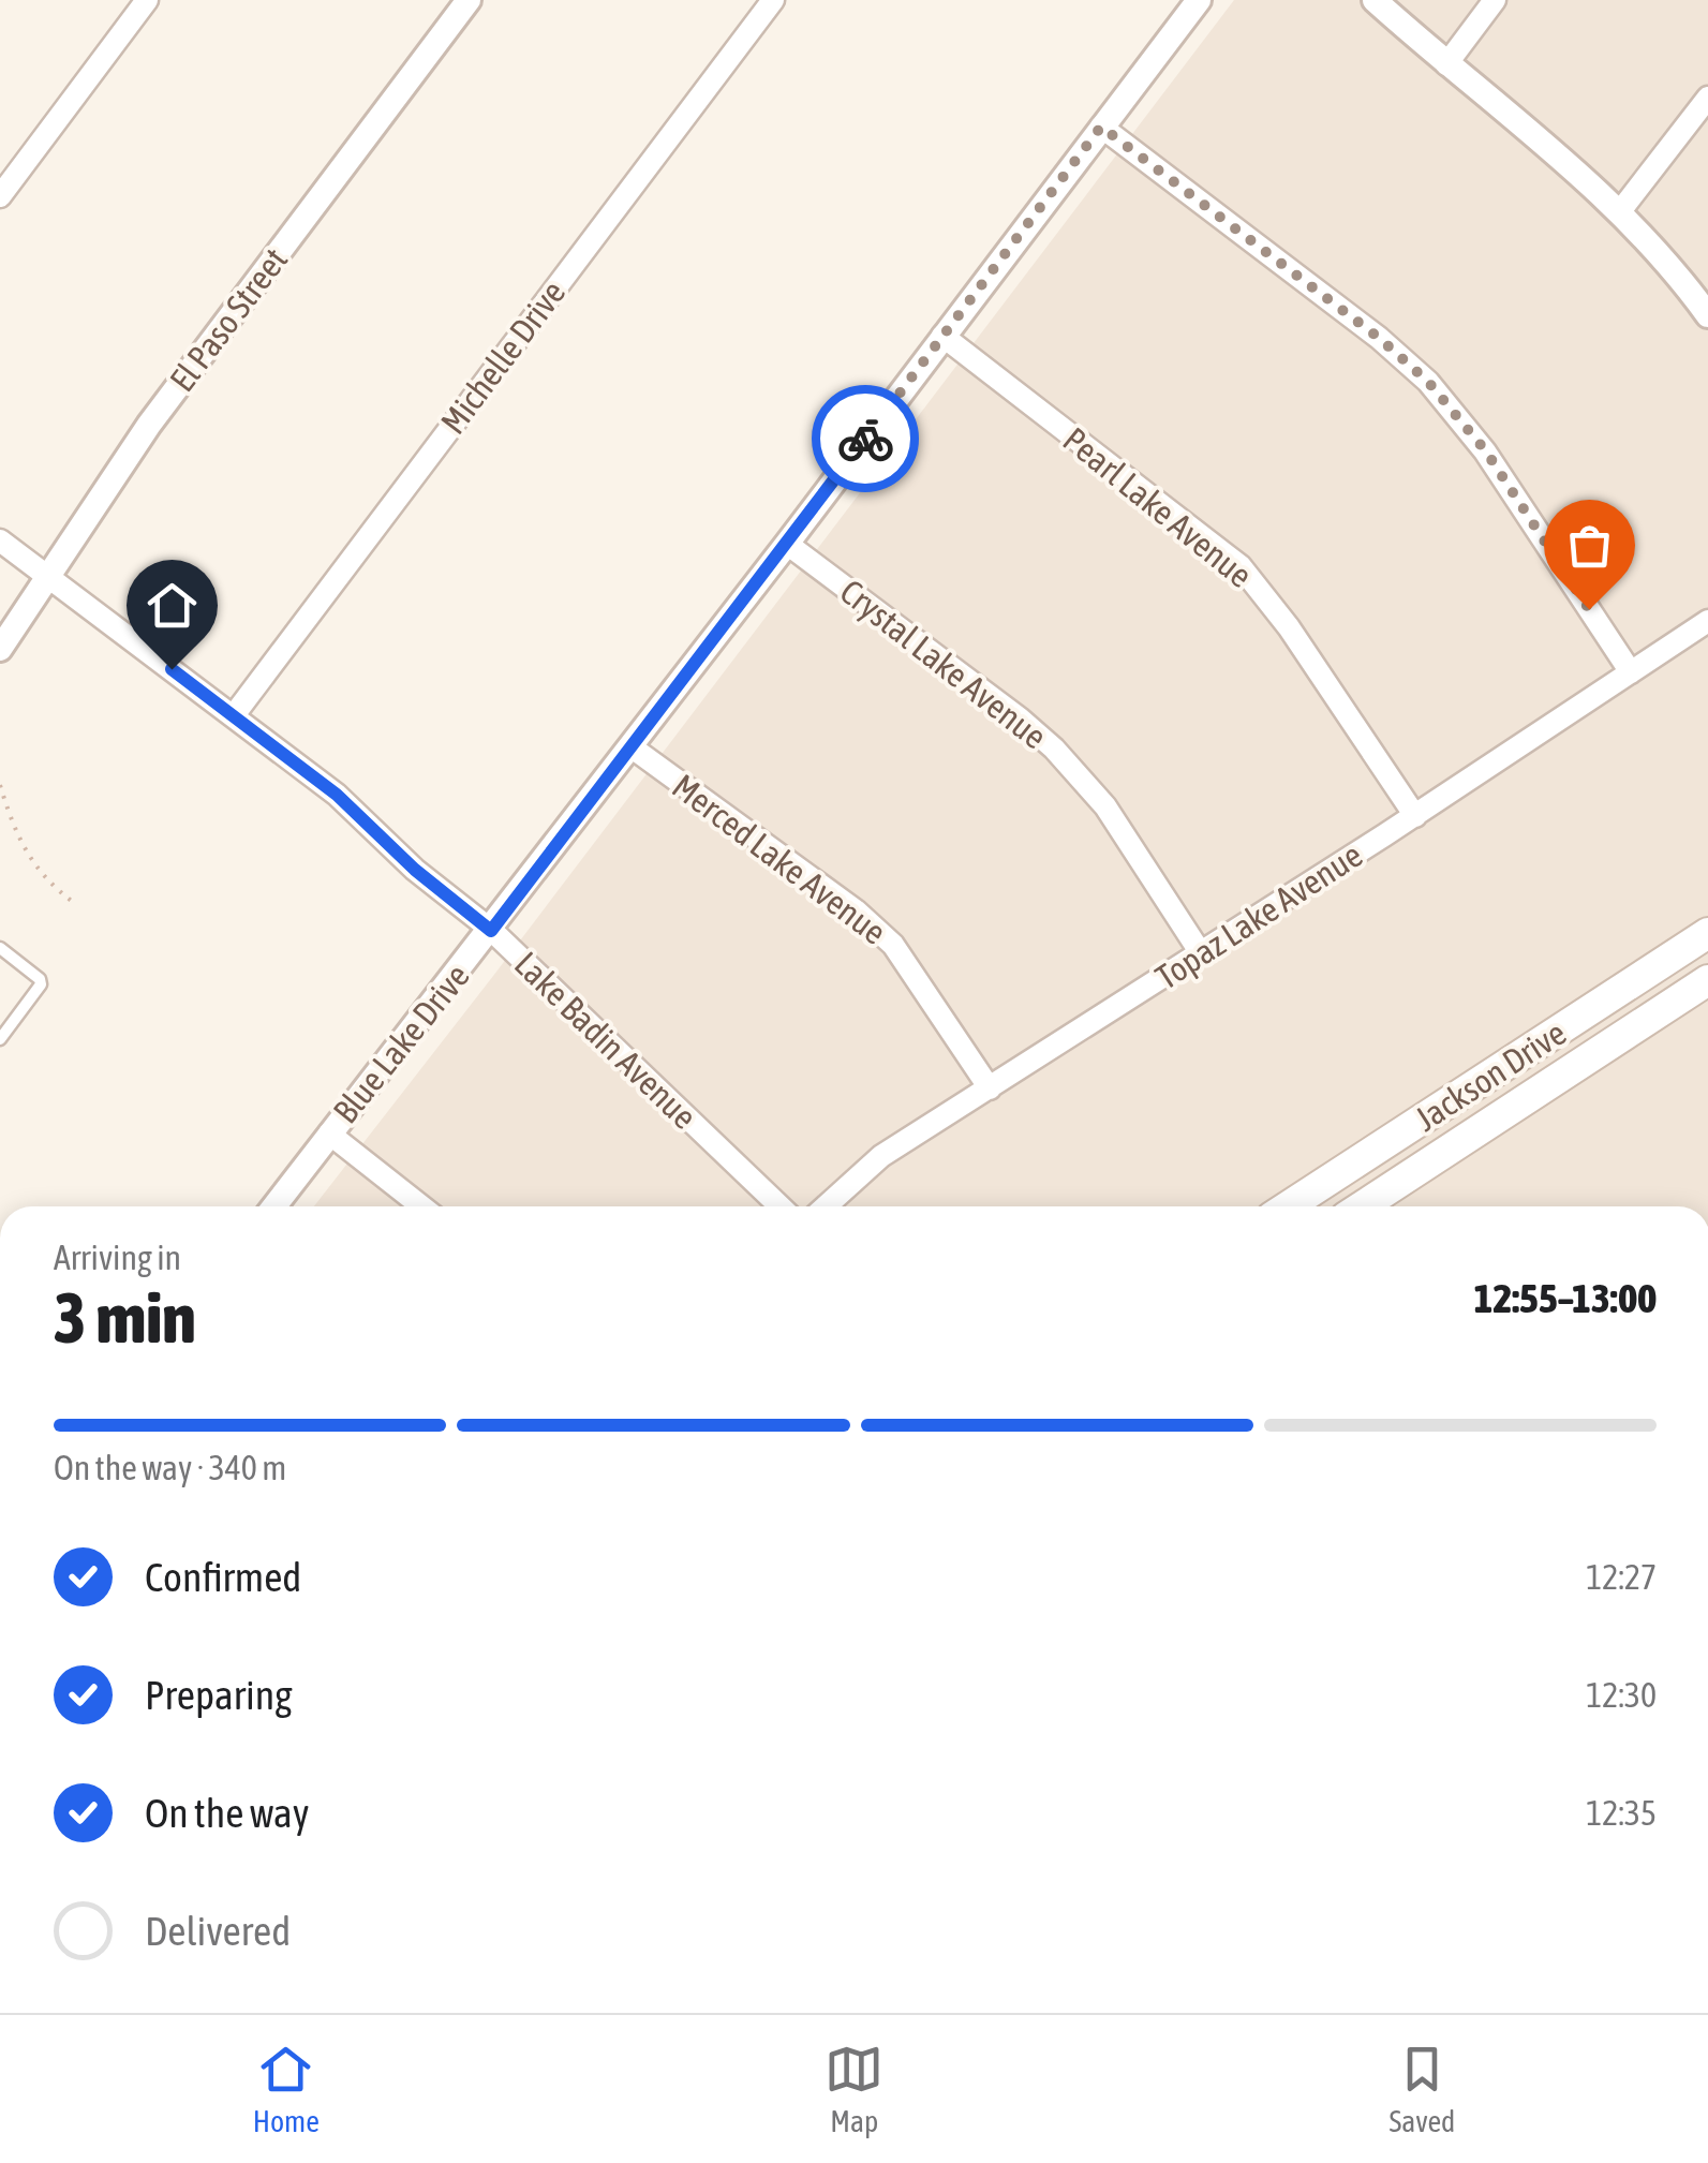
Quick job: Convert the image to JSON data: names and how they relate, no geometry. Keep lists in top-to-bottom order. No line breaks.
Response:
{"streets":{"main road":["Jackson Drive"],"street":["El Paso Street","Michelle Drive","Pearl Lake Avenue","Crystal Lake Avenue","Merced Lake Avenue","Topaz Lake Avenue","Lake Badin Avenue","Blue Lake Drive"]},"crossings":[["El Paso Street","Lake Badin Avenue"],["Michelle Drive","Lake Badin Avenue"],["Pearl Lake Avenue","Topaz Lake Avenue"],["Pearl Lake Avenue","Blue Lake Drive"],["Crystal Lake Avenue","Topaz Lake Avenue"],["Crystal Lake Avenue","Blue Lake Drive"],["Merced Lake Avenue","Topaz Lake Avenue"],["Merced Lake Avenue","Blue Lake Drive"],["Lake Badin Avenue","Blue Lake Drive"]],"page":{"heading":["3 min","Arriving in","12:55–13:00"],"bar":"On the way · 340 m","list":[["Confirmed","12:27"],["Preparing","12:30"],["On the way","12:35"],"Delivered"],"tabs":["Home","Map","Saved"]}}
